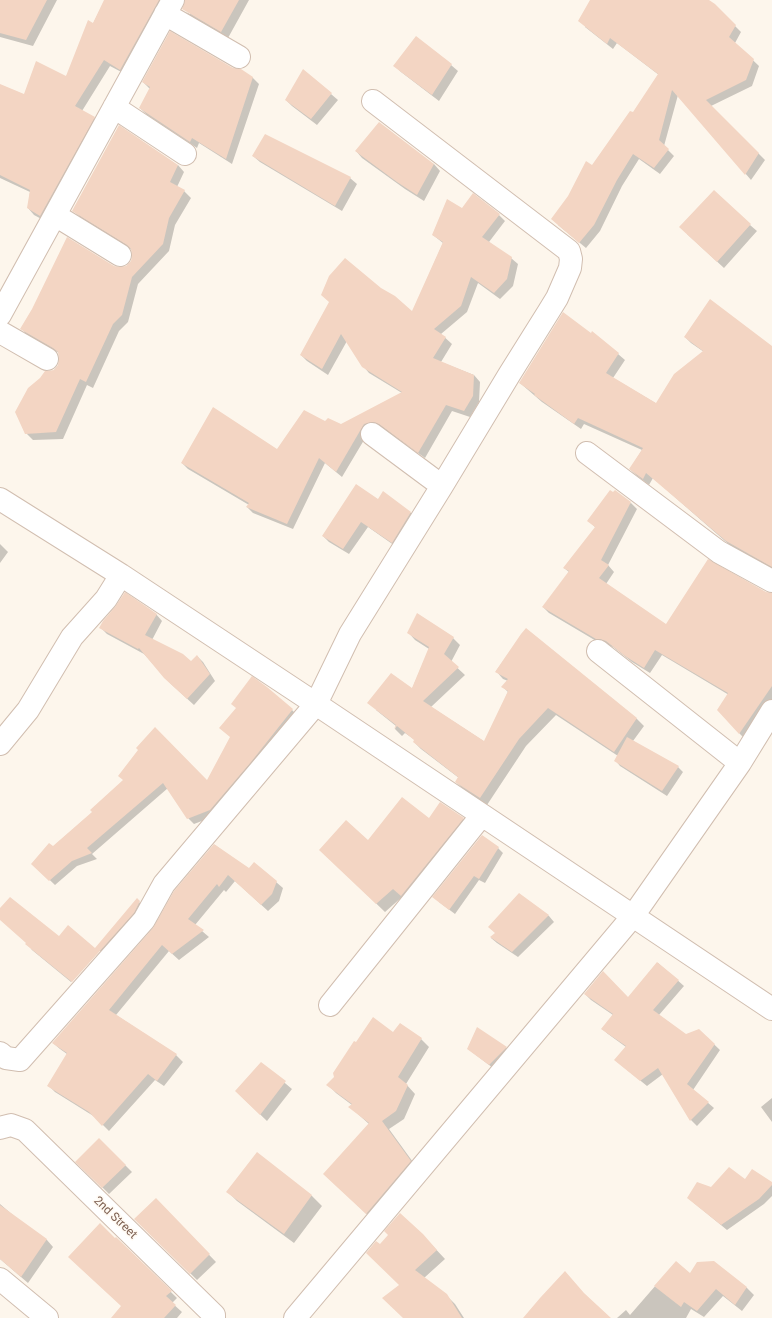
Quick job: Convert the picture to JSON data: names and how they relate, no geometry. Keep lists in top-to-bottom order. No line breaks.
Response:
{"streets":{"street":["2nd Street"]}}
